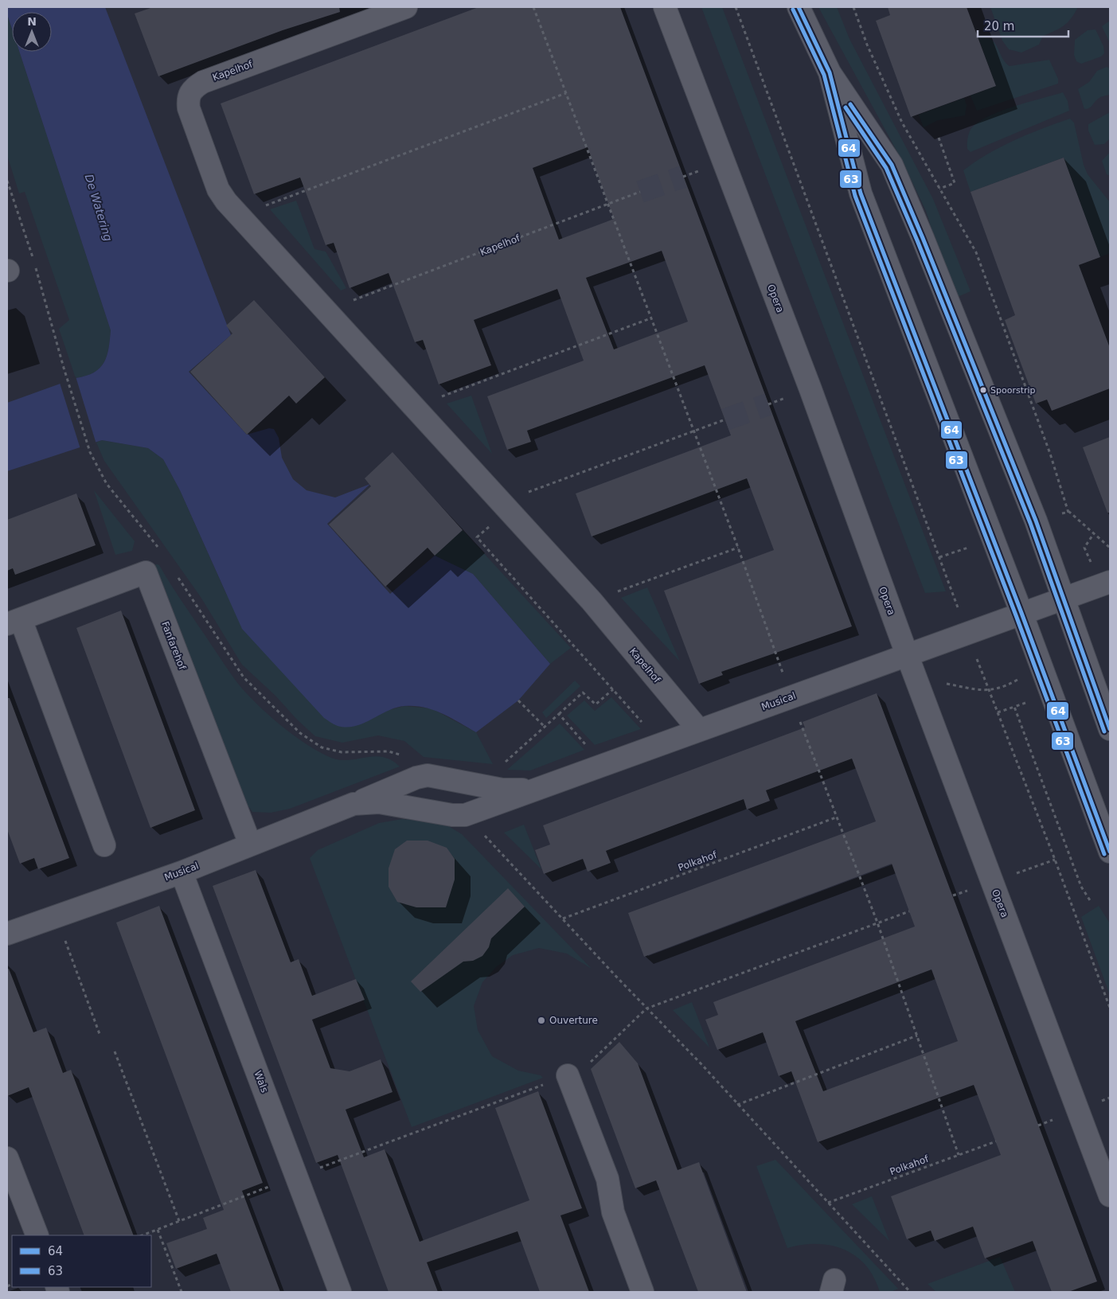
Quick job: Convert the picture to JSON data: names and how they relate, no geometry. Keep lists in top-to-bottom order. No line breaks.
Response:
{"streets":{"street":["Kapelhof","Opera","Fanfarehof","Musical","Wals"],"path":["Polkahof"]},"crossings":[["Kapelhof","Musical"],["Opera","Musical"],["Fanfarehof","Musical"],["Musical","Wals"]],"water":["De Watering"],"places":["Spoorstrip","Ouverture"],"lines":["transit line 64","transit line 63"],"legend":["64","63"],"scale_bar":"20 m","north":"top"}
